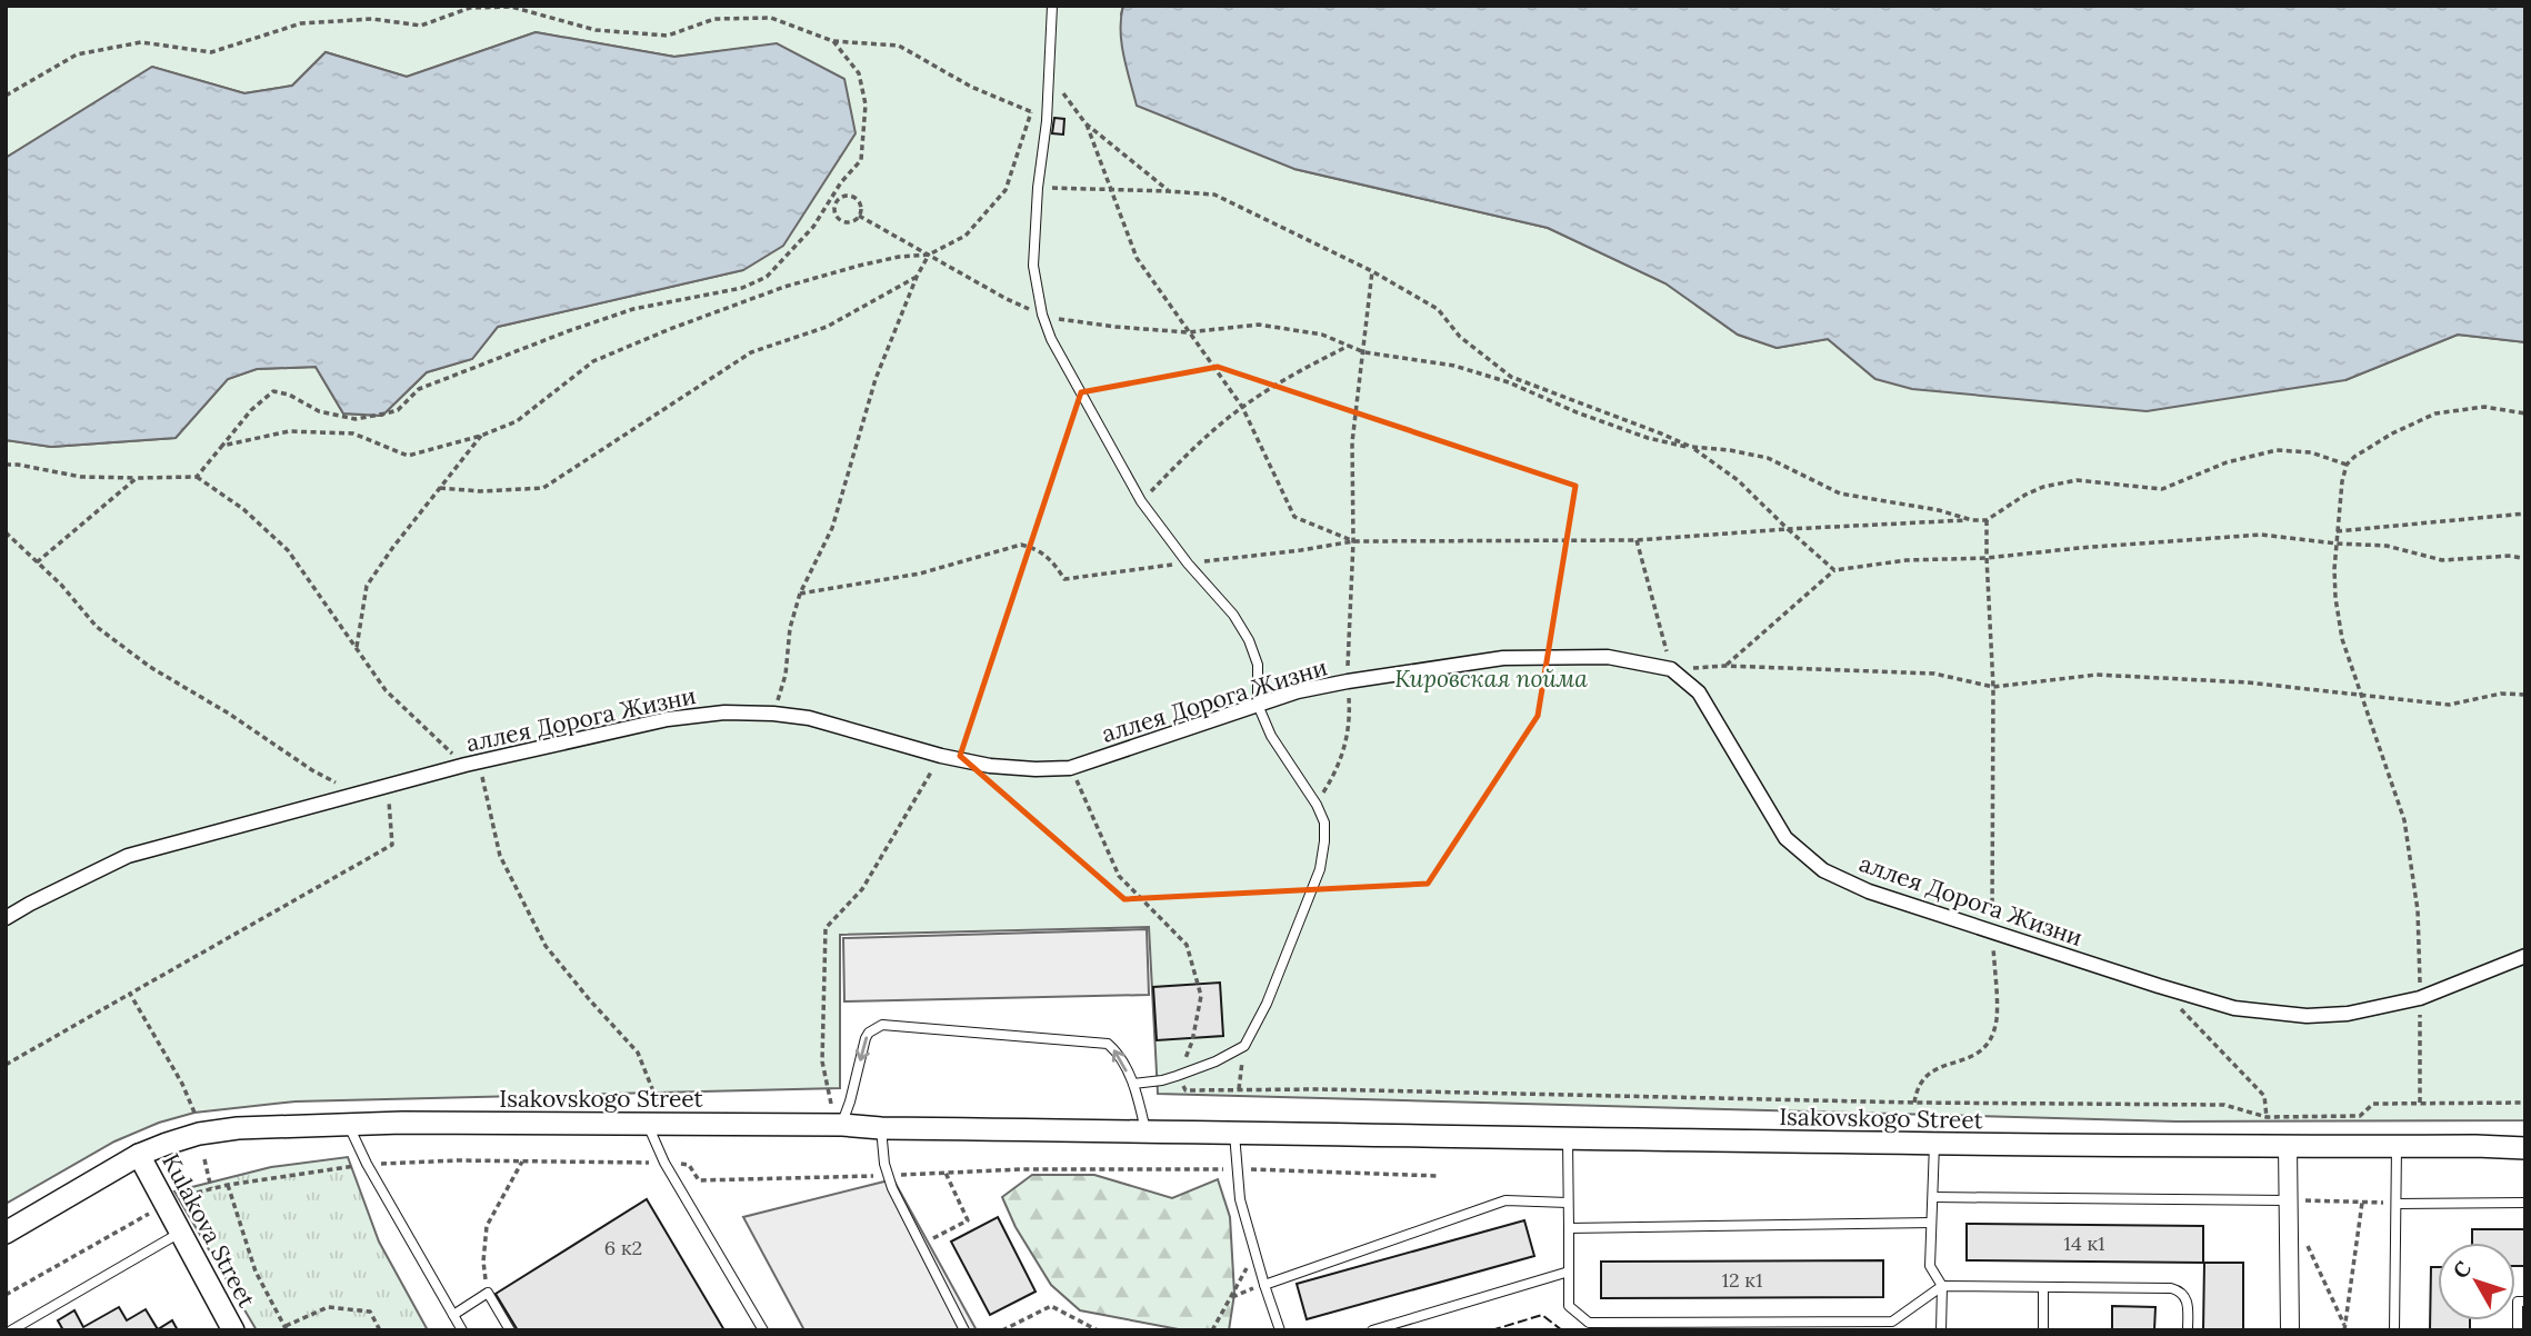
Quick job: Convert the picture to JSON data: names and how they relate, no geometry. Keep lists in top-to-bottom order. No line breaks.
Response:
{"streets":{"street":["аллея Дорога Жизни","Isakovskogo Street","Kulakova Street"]},"crossings":[["Isakovskogo Street","Kulakova Street"]],"parks":["Кировская пойма"],"house_numbers":["14 к1","6 к2","12 к1"],"north":"top left"}
